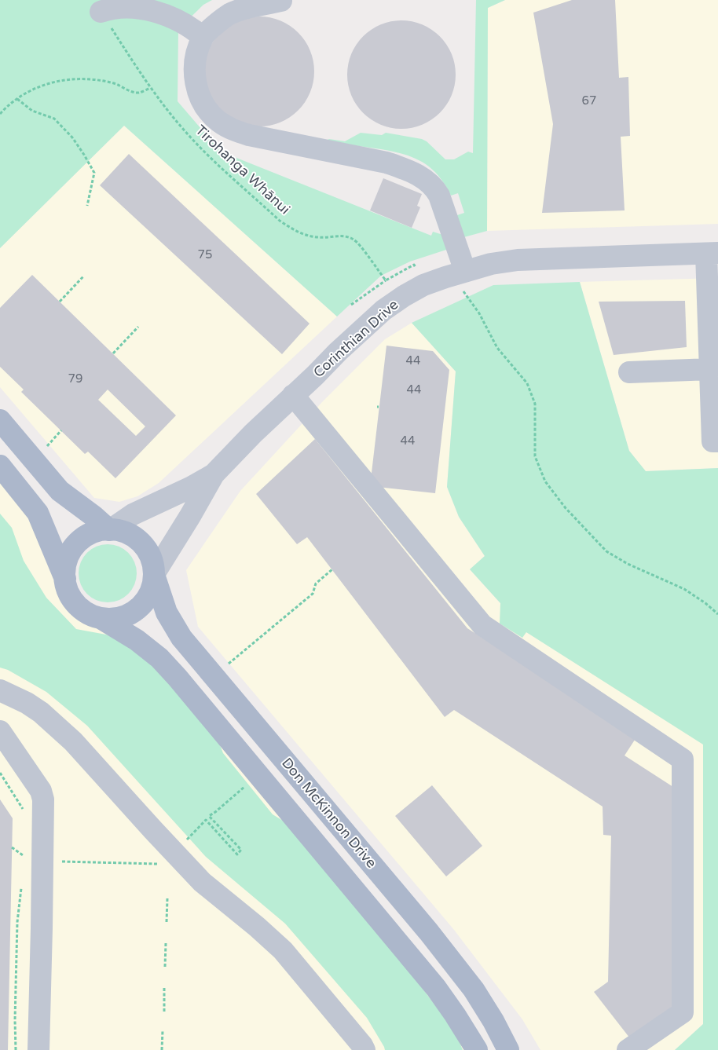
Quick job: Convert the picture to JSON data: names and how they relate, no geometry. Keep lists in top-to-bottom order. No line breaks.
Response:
{"streets":{"main road":["Don McKinnon Drive"],"street":["Corinthian Drive"],"path":["Tirohanga Whānui"]},"crossings":[["Corinthian Drive","Don McKinnon Drive"]],"house_numbers":["67","75","44","79","44","44"]}
